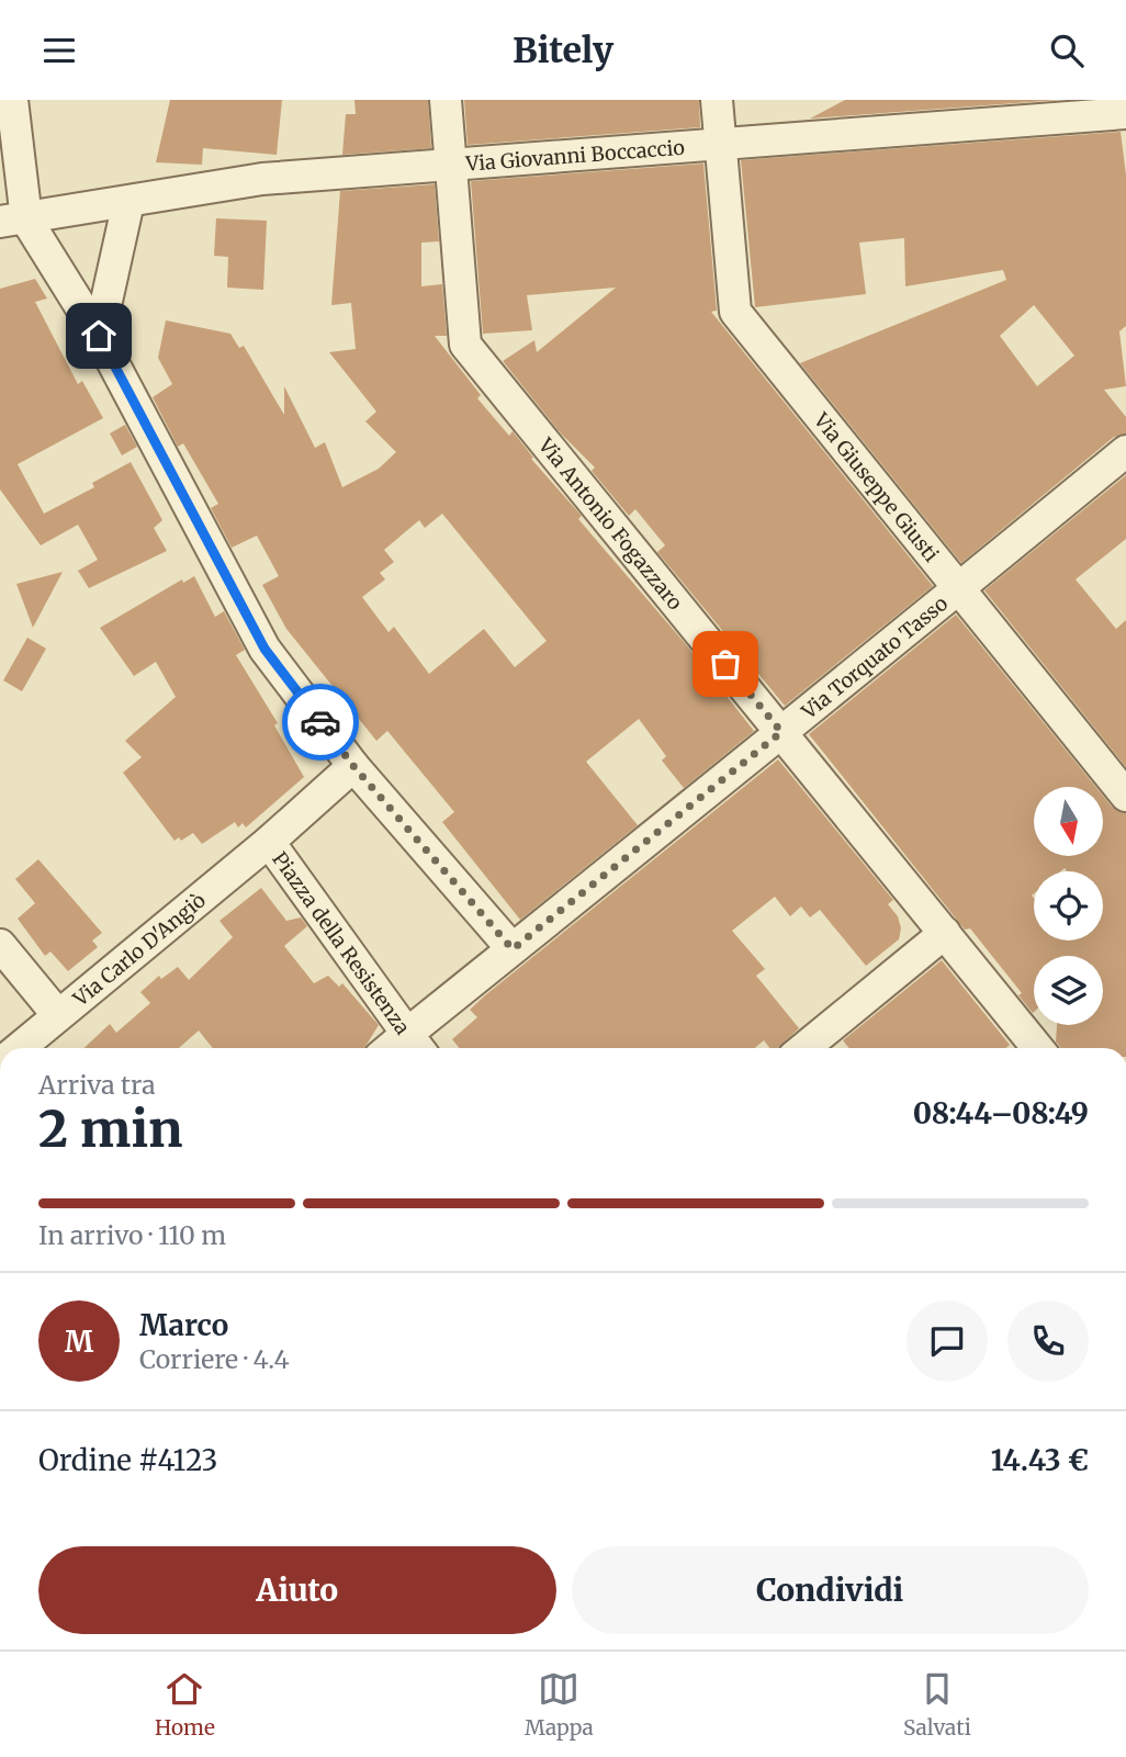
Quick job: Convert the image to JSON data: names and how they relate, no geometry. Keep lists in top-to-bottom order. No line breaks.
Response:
{"streets":{"street":["Via Giovanni Boccaccio","Via Giuseppe Giusti","Via Antonio Fogazzaro","Via Torquato Tasso","Piazza della Resistenza","Via Carlo D'Angiò"]},"crossings":[["Via Giovanni Boccaccio","Via Giuseppe Giusti"],["Via Giovanni Boccaccio","Via Antonio Fogazzaro"],["Via Giuseppe Giusti","Via Torquato Tasso"],["Via Antonio Fogazzaro","Via Torquato Tasso"],["Via Torquato Tasso","Piazza della Resistenza"],["Piazza della Resistenza","Via Carlo D'Angiò"]],"north":"bottom","page":{"header":"Bitely","heading":["2 min","Arriva tra","08:44–08:49"],"panel":["Marco","Corriere · 4.4","Ordine #4123","14.43 €"],"bar":"In arrivo · 110 m","round":"M","buttons":["Aiuto","Condividi"],"tabs":["Home","Mappa","Salvati"]}}
